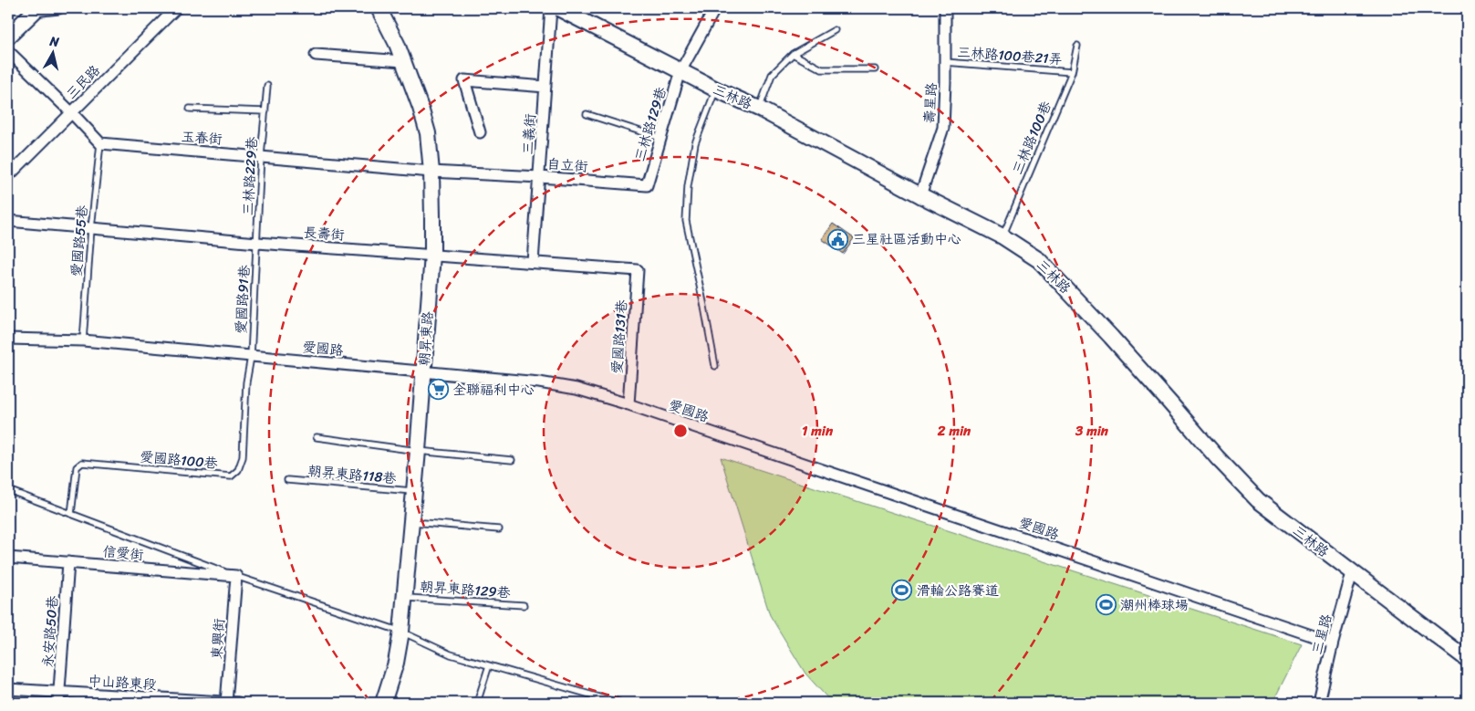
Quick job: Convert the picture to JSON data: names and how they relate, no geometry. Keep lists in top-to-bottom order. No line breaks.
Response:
{"streets":{"main road":["三林路","朝昇東路"],"street":["三民路","壽星路","三林路129巷","三義街","玉春街","自立街","長壽街","愛國路131巷","愛國路","信愛街","永安路50巷","三星路","東興街","中山路東段"],"lane":["三林路100巷21弄","三林路100巷","三林路229巷","愛國路55巷","愛國路91巷","愛國路100巷","朝昇東路118巷","朝昇東路129巷"]},"crossings":[["三林路100巷21弄","壽星路"],["三林路100巷21弄","三林路100巷"],["三林路","壽星路"],["三林路","三林路129巷"],["三林路","三林路100巷"],["三林路","三星路"],["三林路129巷","自立街"],["三義街","自立街"],["三義街","長壽街"],["玉春街","自立街"],["玉春街","三林路229巷"],["玉春街","愛國路55巷"],["玉春街","朝昇東路"],["自立街","朝昇東路"],["三林路229巷","長壽街"],["三林路229巷","愛國路91巷"],["長壽街","愛國路55巷"],["長壽街","愛國路91巷"],["長壽街","愛國路131巷"],["長壽街","朝昇東路"],["愛國路55巷","愛國路"],["愛國路91巷","愛國路"],["愛國路91巷","愛國路100巷"],["愛國路131巷","愛國路"],["朝昇東路","愛國路"],["朝昇東路","朝昇東路118巷"],["朝昇東路","朝昇東路129巷"],["愛國路","愛國路100巷"],["愛國路","三星路"],["信愛街","永安路50巷"],["信愛街","東興街"],["永安路50巷","中山路東段"],["東興街","中山路東段"]],"places":{"public building":["三星社區活動中心"],"supermarket":["全聯福利中心"],"sports":["滑輪公路賽道","潮州棒球場"]},"north":"top","rings":["1 min","2 min","3 min"]}
